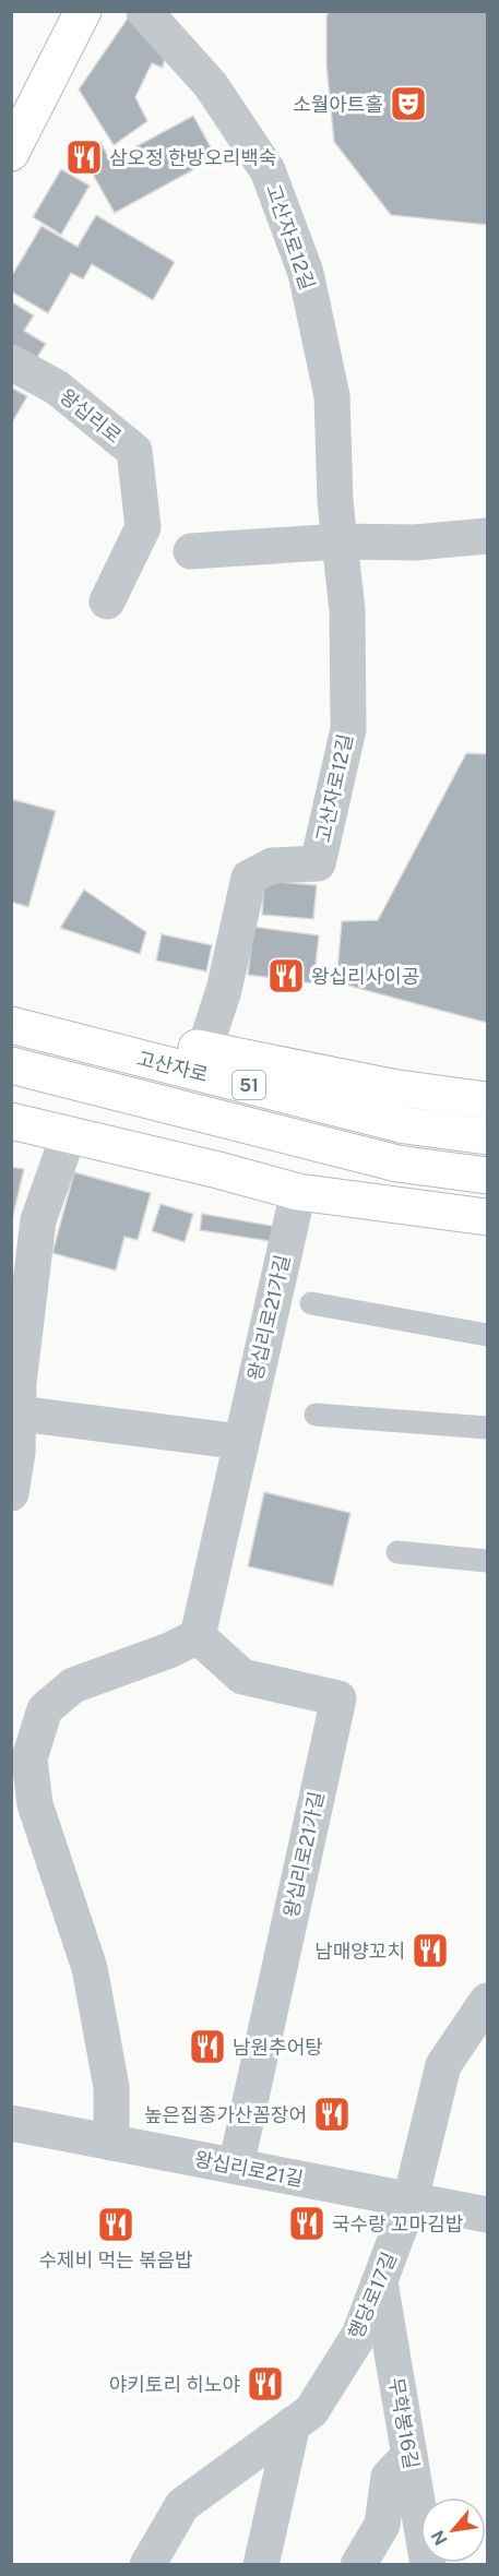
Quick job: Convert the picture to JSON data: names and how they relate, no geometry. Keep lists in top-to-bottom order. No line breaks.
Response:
{"streets":{"main road":["고산자로","51"],"street":["고산자로12길","왕십리로","왕십리로21가길","왕십리로21길","행당로17길","무학봉16길"]},"crossings":[["왕십리로21가길","왕십리로21길"],["왕십리로21길","행당로17길"],["행당로17길","무학봉16길"]],"places":{"theatre":["소월아트홀"],"restaurant":["삼오정 한방오리백숙","왕십리사이공","남매양꼬치","남원추어탕","높은집종가산꼼장어","국수랑 꼬마김밥","수제비 먹는 볶음밥","야키토리 히노야"]},"north":"bottom left"}
